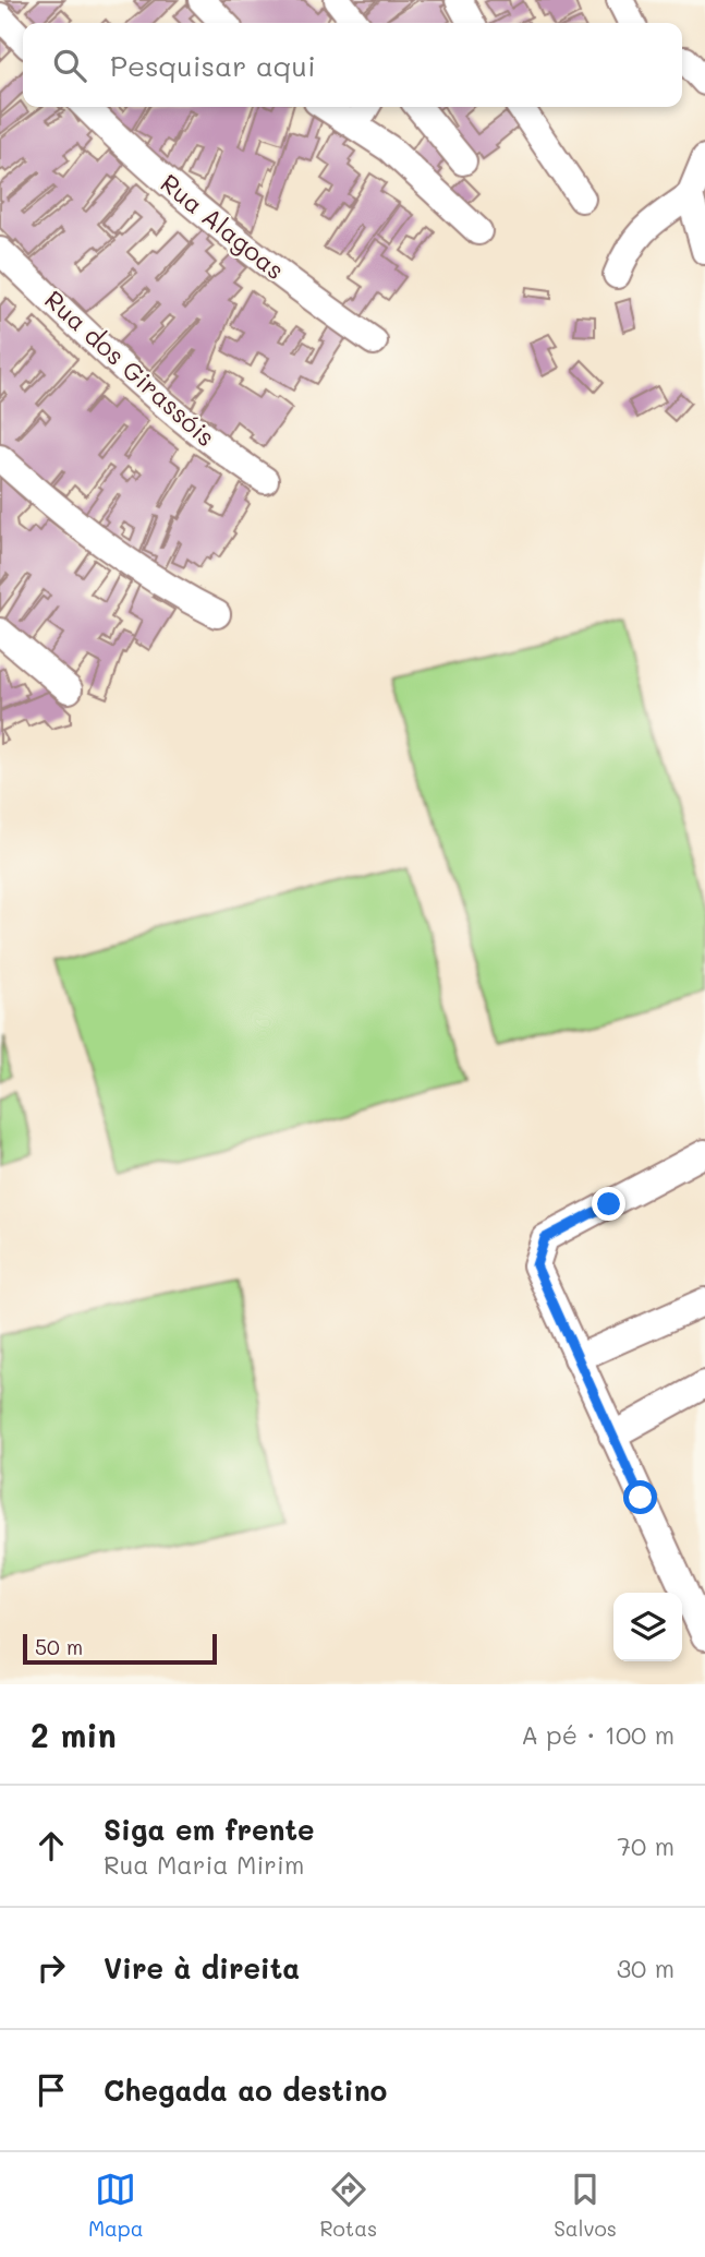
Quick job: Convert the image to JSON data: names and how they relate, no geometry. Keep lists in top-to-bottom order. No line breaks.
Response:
{"streets":{"street":["Rua Alagoas","Rua dos Girassóis"]},"scale_bar":"50 m","page":{"search":"Pesquisar aqui","scale":"50 m","heading":["2 min","A pé · 100 m"],"list":[["Siga em frente","Rua Maria Mirim","70 m"],["Vire à direita","30 m"],"Chegada ao destino"],"nav":["Mapa","Rotas","Salvos"]}}
